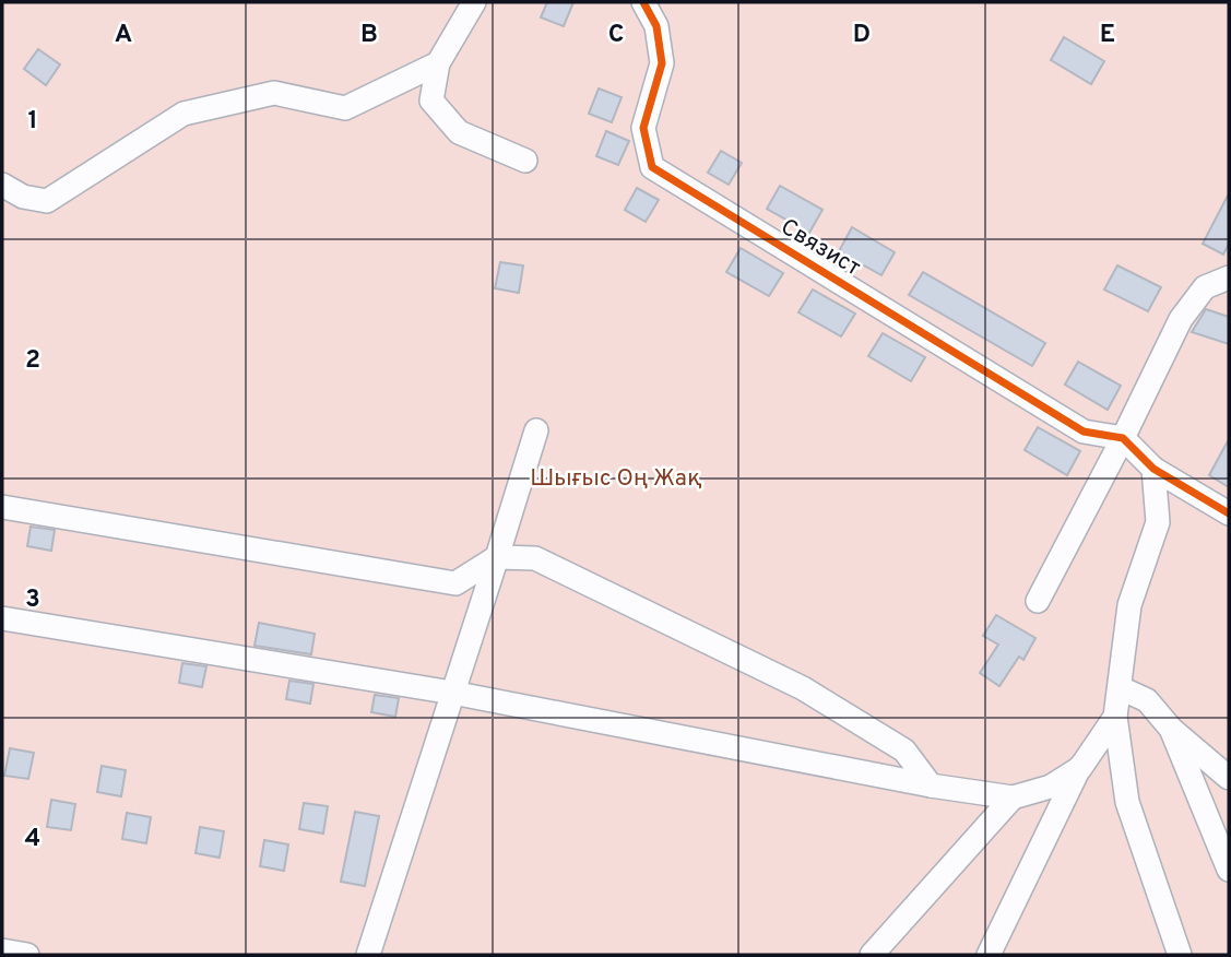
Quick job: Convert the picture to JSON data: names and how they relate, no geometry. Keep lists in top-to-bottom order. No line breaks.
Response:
{"streets":{"street":["Связист"]},"parks":["Шығыс Оң Жақ"],"grid":{"columns":["A","B","C","D","E"],"rows":["1","2","3","4"]}}
